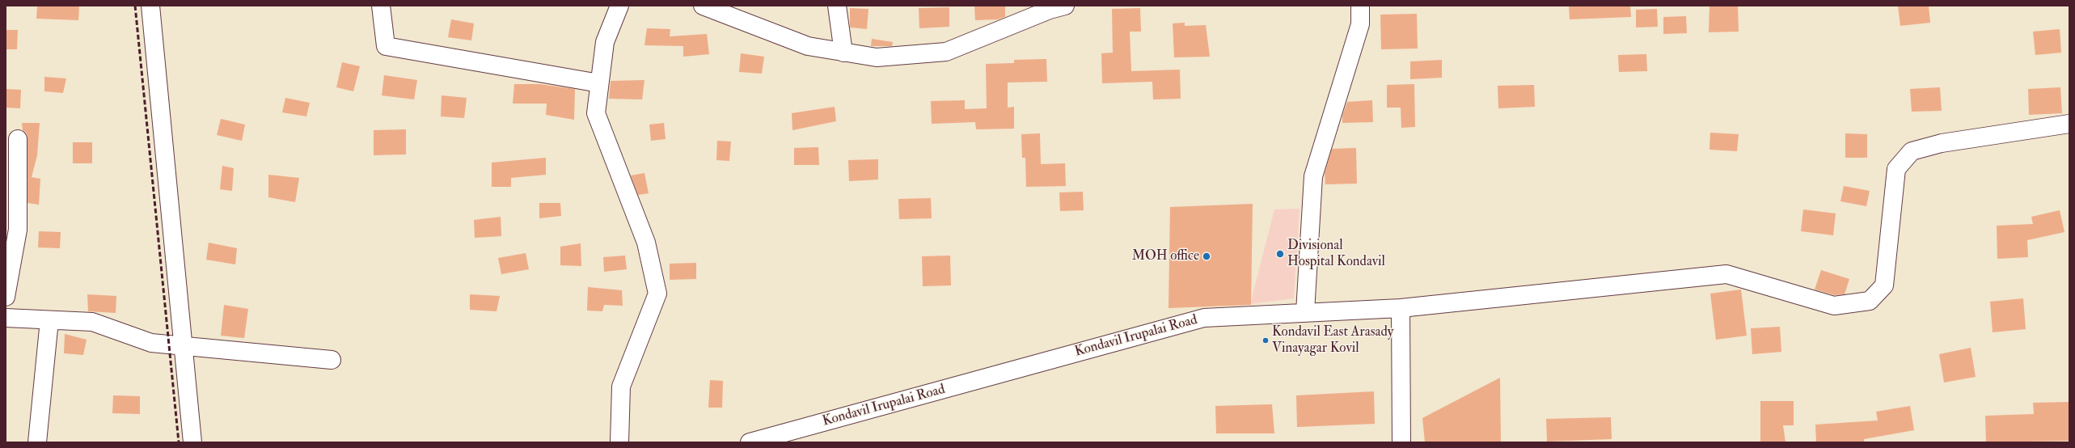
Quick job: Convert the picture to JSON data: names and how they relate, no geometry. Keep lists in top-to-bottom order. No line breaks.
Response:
{"streets":{"street":["Kondavil Irupalai Road"]},"places":["Divisional Hospital Kondavil","MOH office","Kondavil East Arasady Vinayagar Kovil"]}
